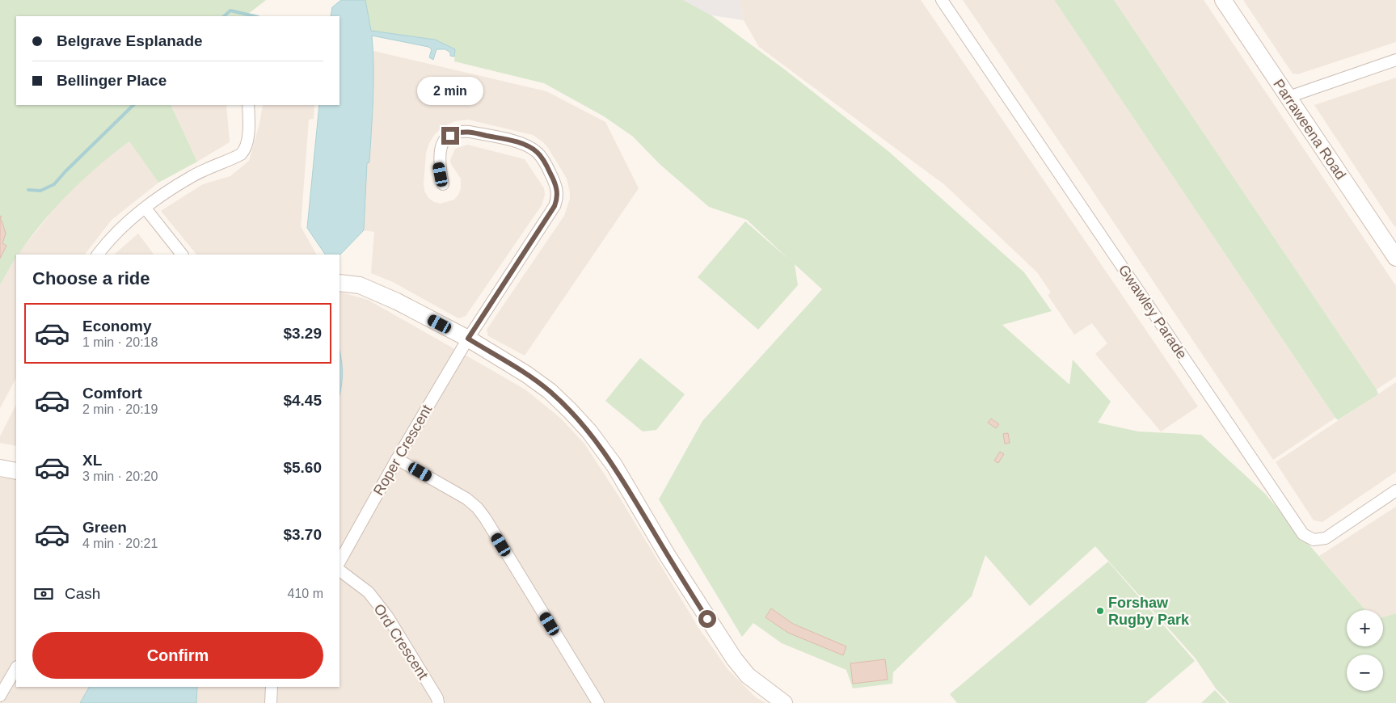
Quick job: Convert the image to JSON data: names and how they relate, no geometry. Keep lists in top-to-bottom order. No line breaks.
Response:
{"streets":{"street":["Parraweena Road","Gwawley Parade","Roper Crescent","Ord Crescent"]},"places":["Forshaw Rugby Park"],"page":{"banner":["Belgrave Esplanade","Bellinger Place"],"bubble":"2 min","heading":"Choose a ride","list":[{"name":"Economy","note":"1 min · 20:18","value":"$3.29"},{"name":"Comfort","note":"2 min · 20:19","value":"$4.45"},{"name":"XL","note":"3 min · 20:20","value":"$5.60"},{"name":"Green","note":"4 min · 20:21","value":"$3.70"}],"pay":["Cash","410 m"],"map_buttons":["+","−"],"buttons":"Confirm"}}
